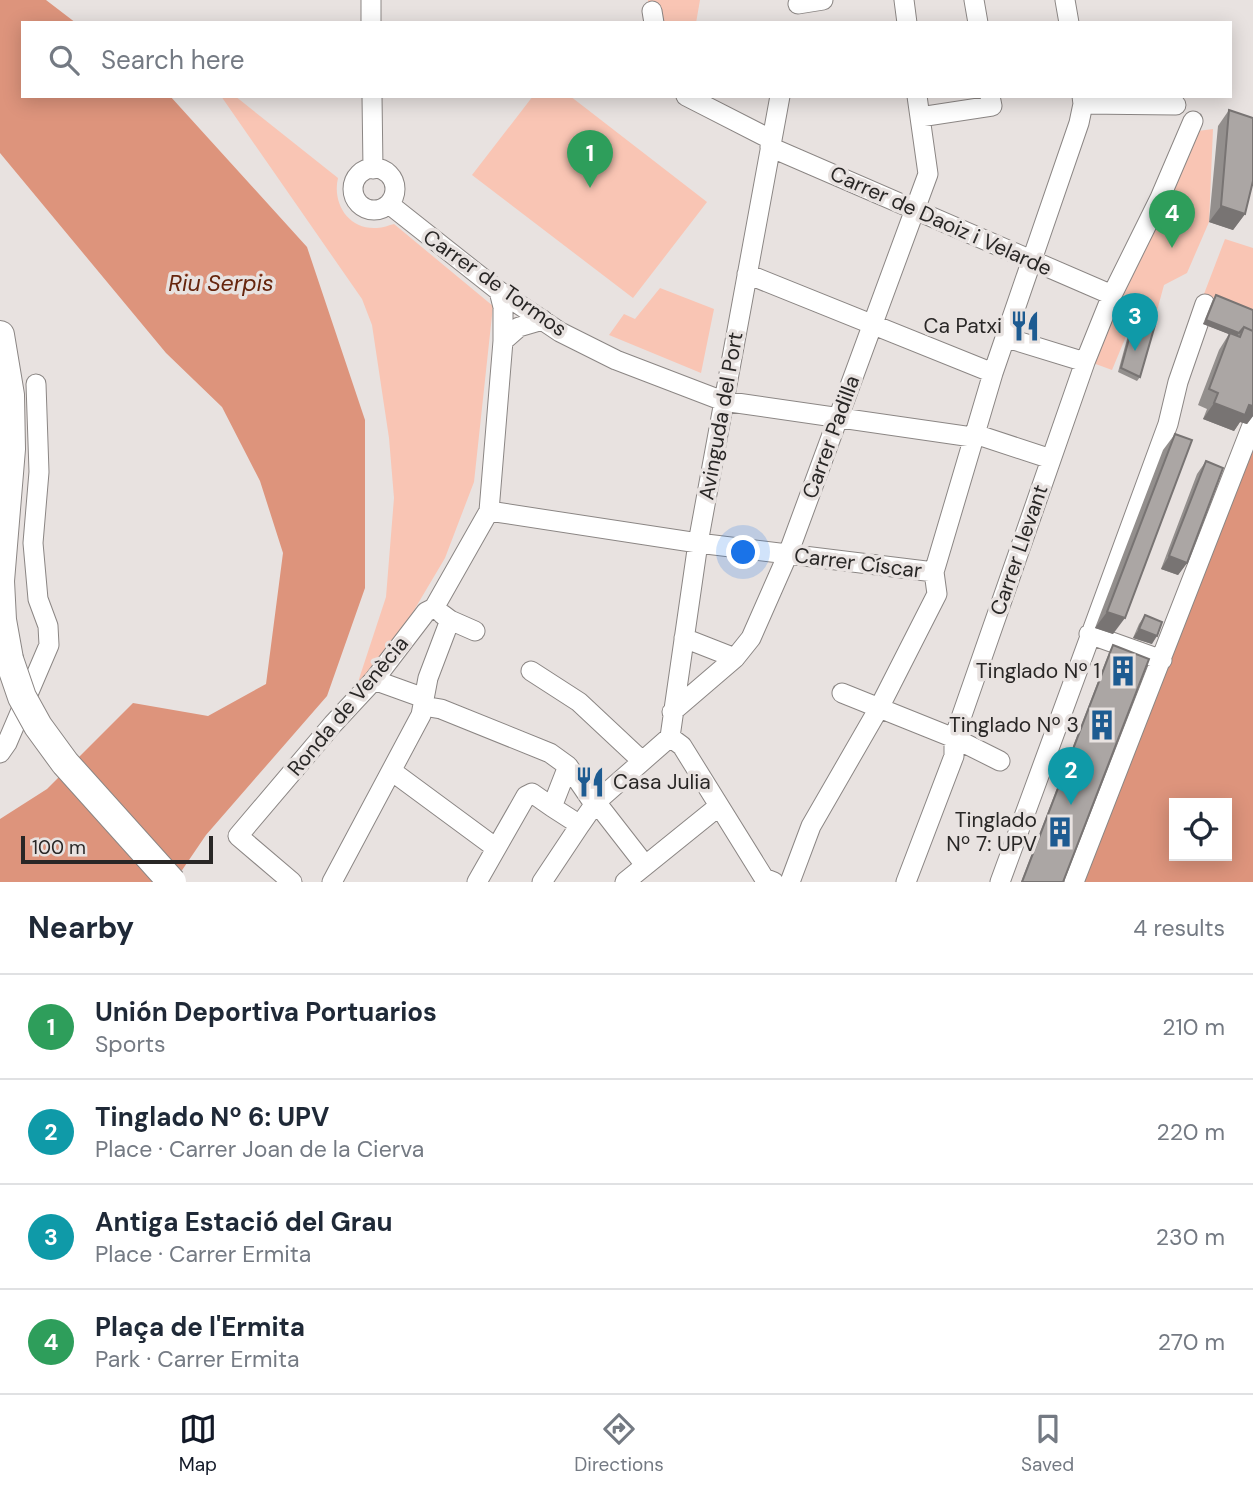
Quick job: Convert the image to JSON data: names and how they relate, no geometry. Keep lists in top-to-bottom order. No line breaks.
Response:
{"streets":{"street":["Carrer de Daoiz i Velarde","Carrer de Tormos","Avinguda del Port","Carrer Padilla","Carrer Llevant","Carrer Císcar","Ronda de Venècia"]},"crossings":[["Carrer de Daoiz i Velarde","Avinguda del Port"],["Carrer de Daoiz i Velarde","Carrer Padilla"],["Carrer de Daoiz i Velarde","Carrer Llevant"],["Carrer de Tormos","Avinguda del Port"],["Carrer de Tormos","Carrer Padilla"],["Carrer de Tormos","Carrer Llevant"],["Avinguda del Port","Carrer Padilla"],["Avinguda del Port","Carrer Císcar"],["Carrer Padilla","Carrer Císcar"],["Carrer Císcar","Ronda de Venècia"]],"water":["Riu Serpis"],"places":{"restaurant":["Ca Patxi","Casa Julia"],"building":["Tinglado Nº 1","Tinglado Nº 3","Tinglado Nº 7: UPV"]},"scale_bar":"100 m","page":{"search":"Search here","pins":["1","4","3","2"],"scale":"100 m","heading":["Nearby","4 results"],"list":[{"mark":"1","name":"Unión Deportiva Portuarios","note":"Sports","value":"210 m"},{"mark":"2","name":"Tinglado Nº 6: UPV","note":"Place · Carrer Joan de la Cierva","value":"220 m"},{"mark":"3","name":"Antiga Estació del Grau","note":"Place · Carrer Ermita","value":"230 m"},{"mark":"4","name":"Plaça de l'Ermita","note":"Park · Carrer Ermita","value":"270 m"}],"nav":["Map","Directions","Saved"]}}
